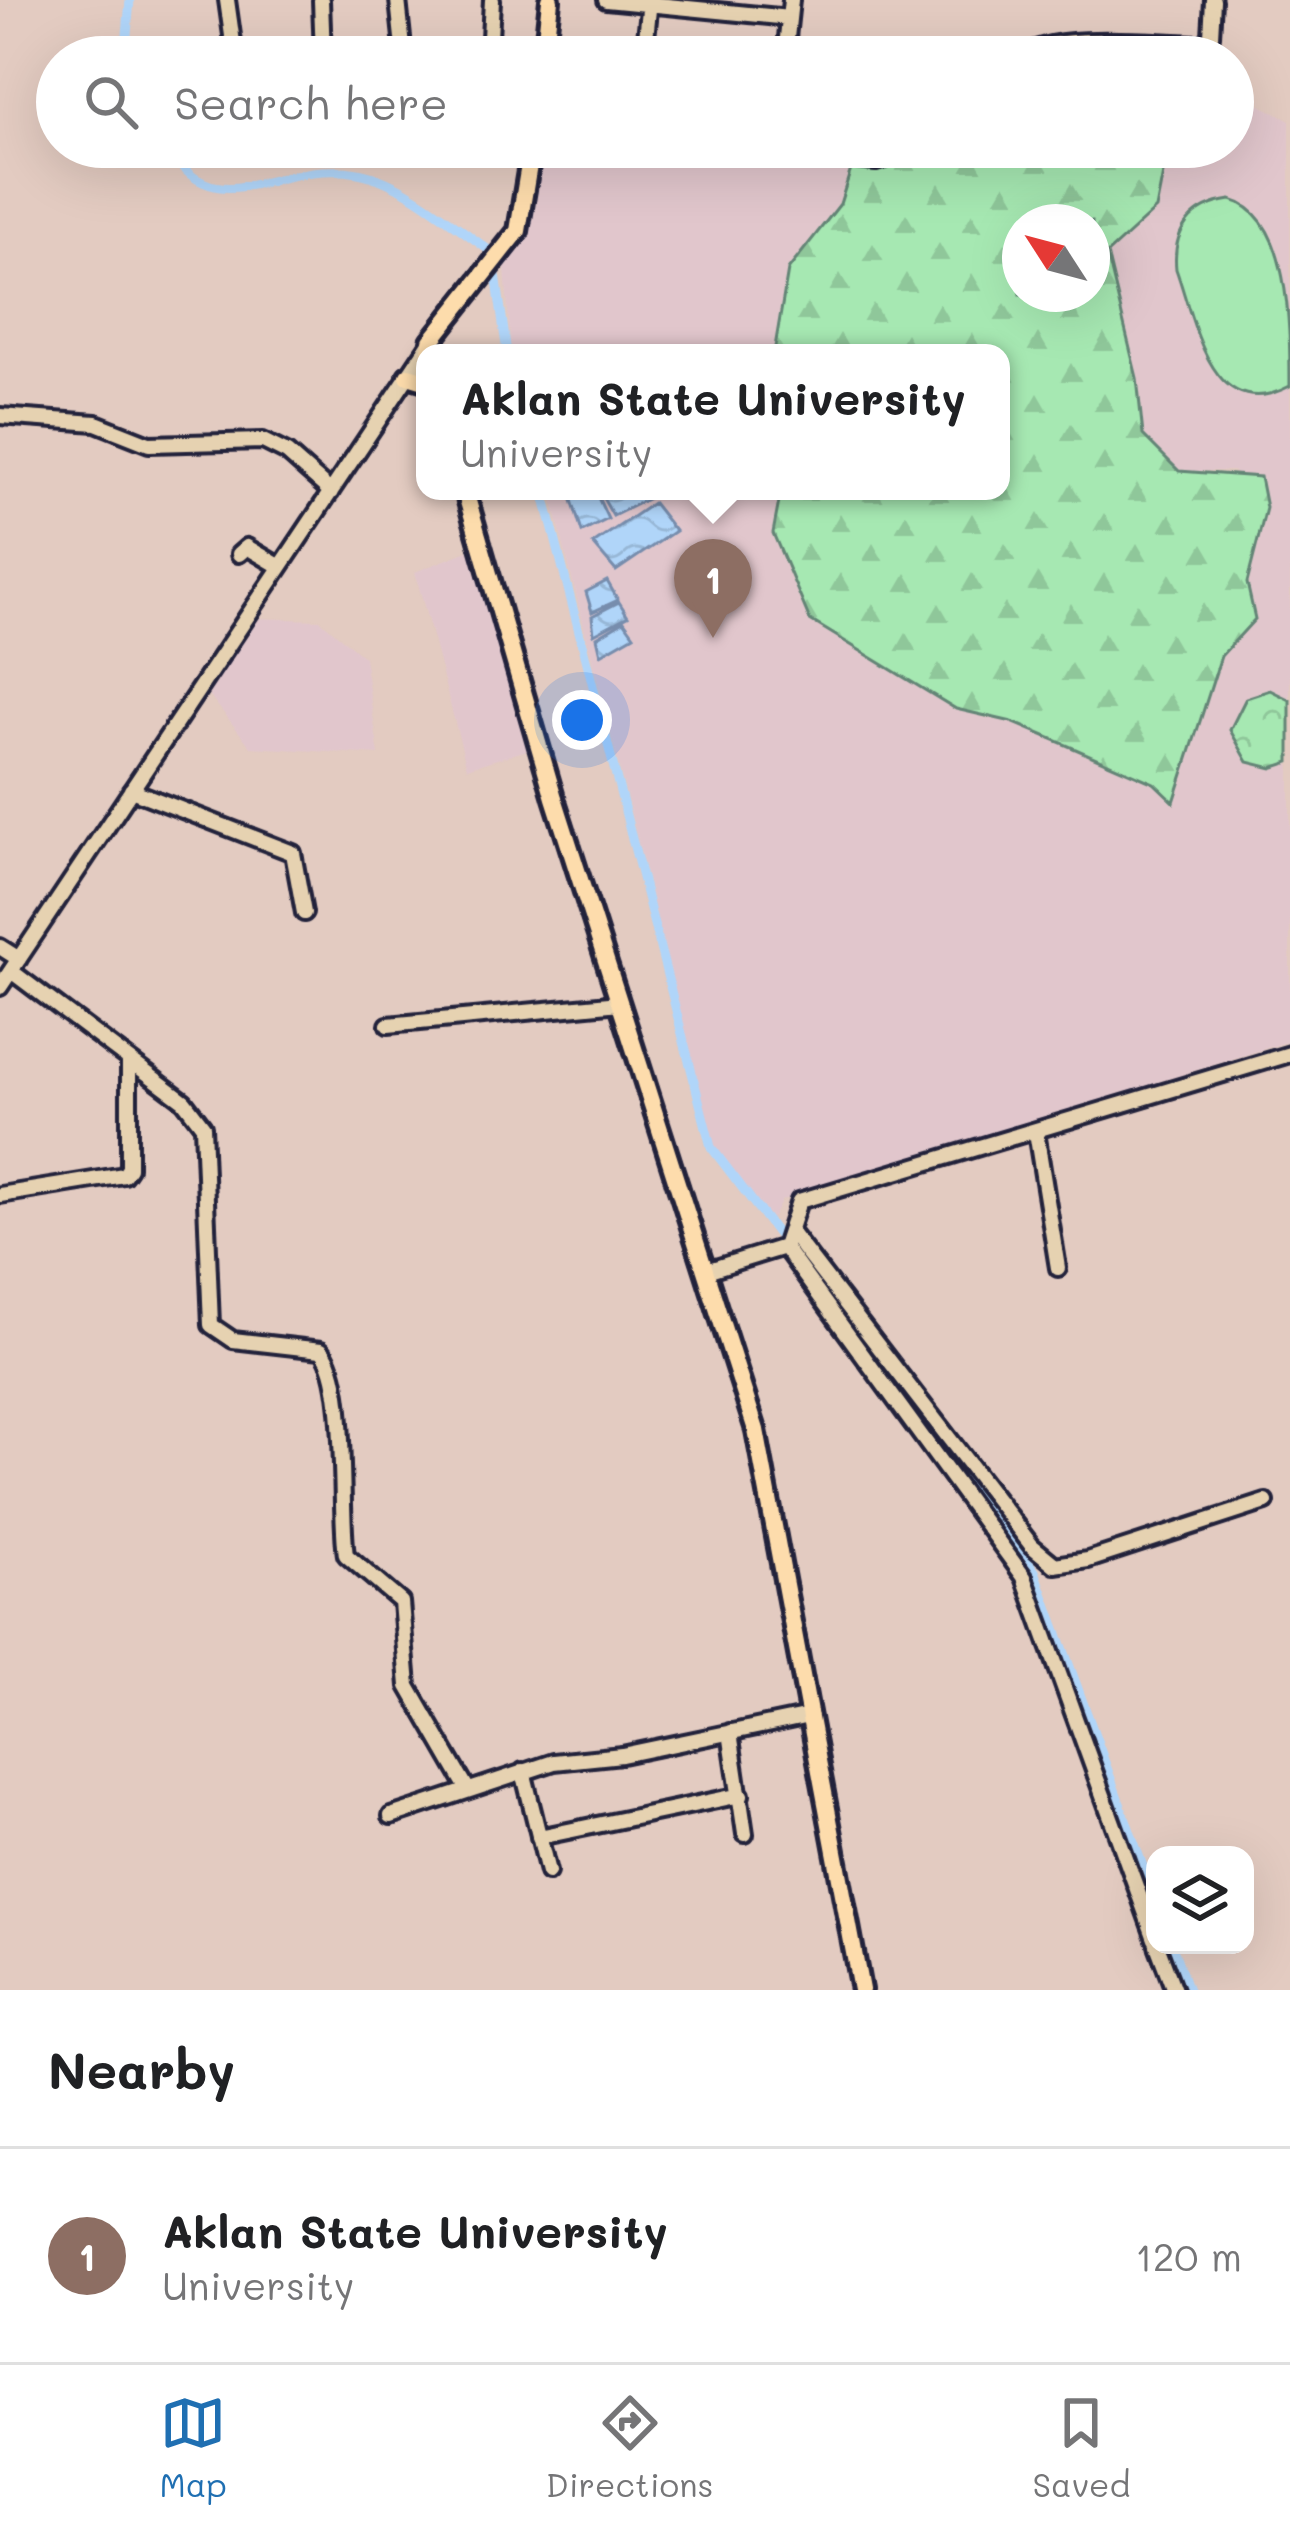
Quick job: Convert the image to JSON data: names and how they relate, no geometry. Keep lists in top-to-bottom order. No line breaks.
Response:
{"north":"top left","page":{"search":"Search here","popup":["Aklan State University","University"],"pins":"1","heading":"Nearby","list":[{"mark":"1","name":"Aklan State University","note":"University","value":"120 m"}],"nav":["Map","Directions","Saved"]}}
